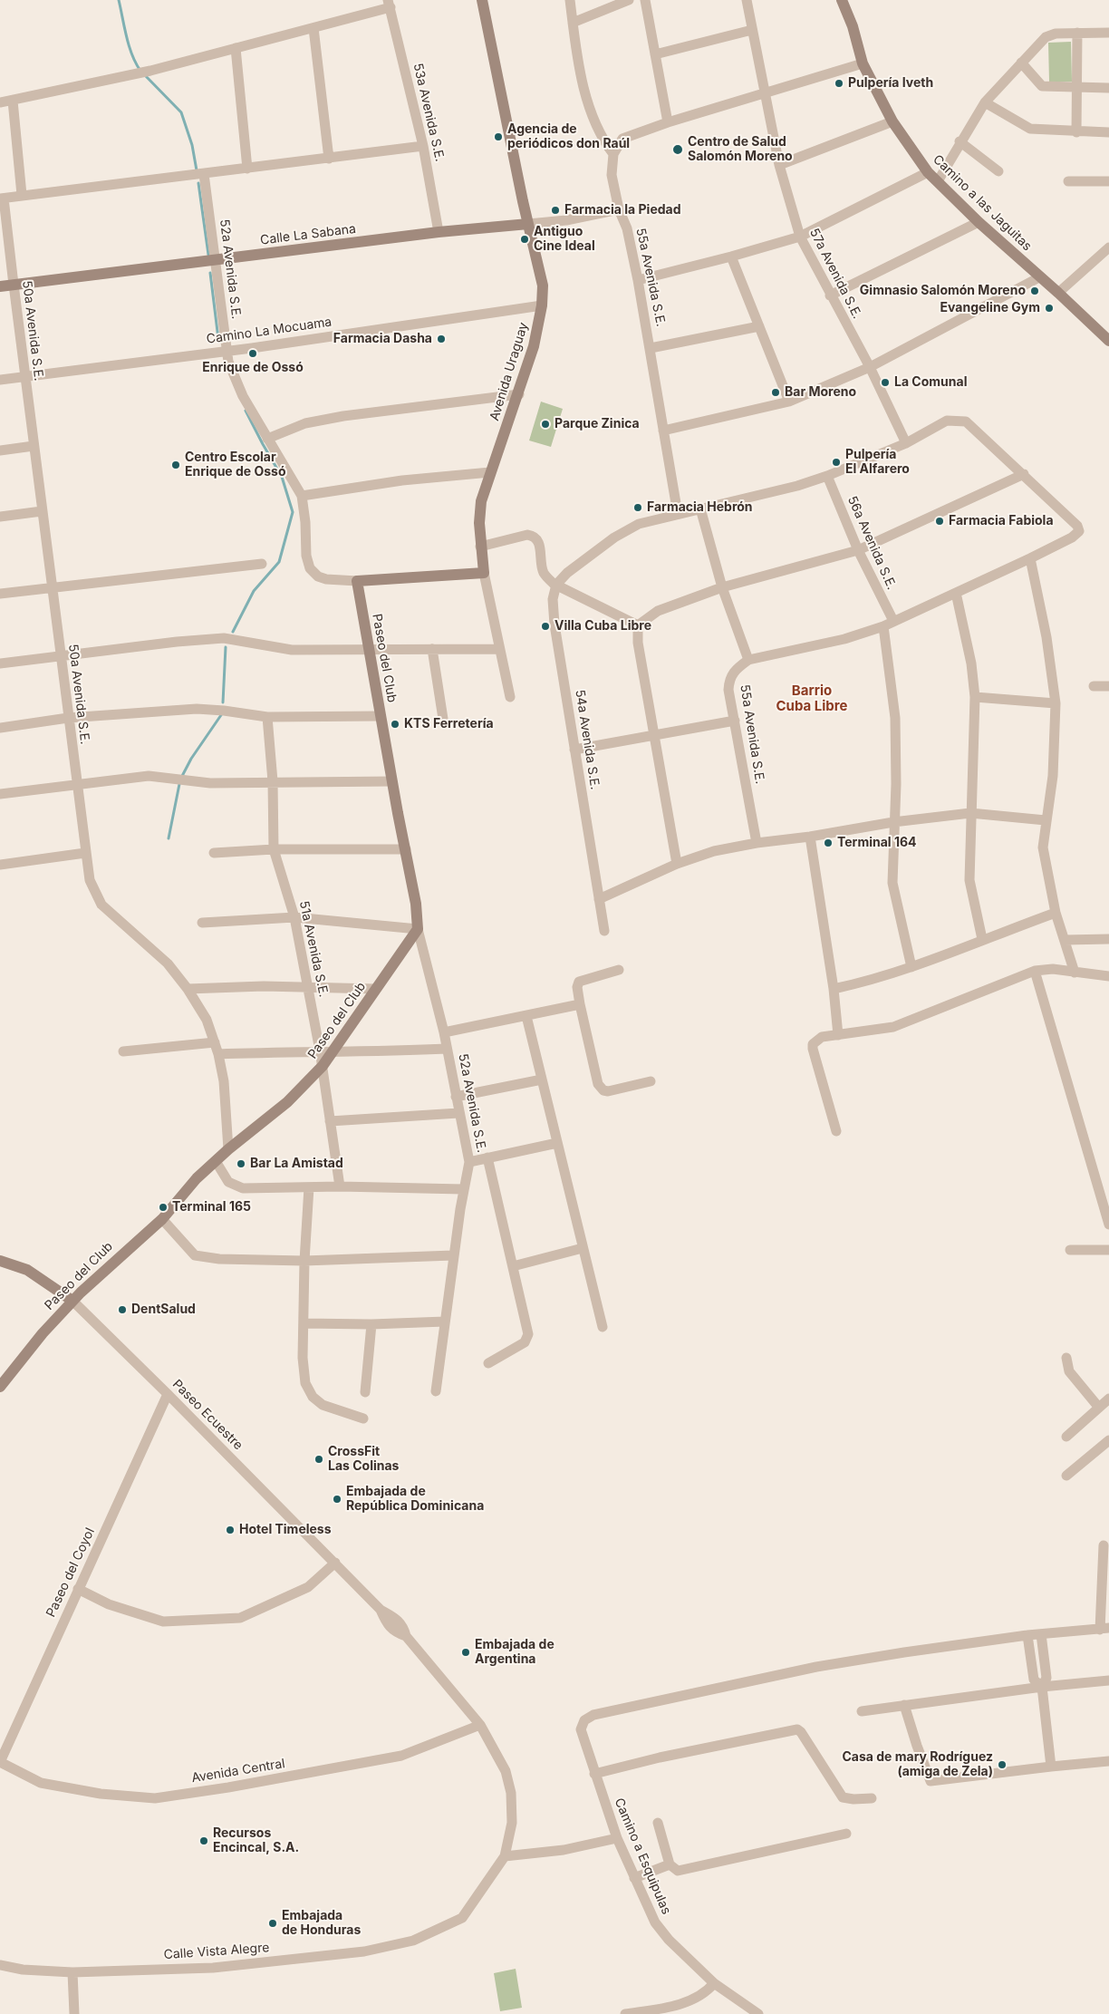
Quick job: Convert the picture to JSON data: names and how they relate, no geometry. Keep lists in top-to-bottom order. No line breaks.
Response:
{"streets":{"street":["53a Avenida S.E.","Camino a las Jaguitas","Calle La Sabana","52a Avenida S.E.","57a Avenida S.E.","55a Avenida S.E.","50a Avenida S.E.","Camino La Mocuama","Avenida Uraguay","56a Avenida S.E.","Paseo del Club","54a Avenida S.E.","51a Avenida S.E.","Paseo Ecuestre","Paseo del Coyol","Avenida Central","Camino a Esquipulas","Calle Vista Alegre"]},"crossings":[["53a Avenida S.E.","Calle La Sabana"],["Calle La Sabana","52a Avenida S.E."],["Calle La Sabana","55a Avenida S.E."],["Calle La Sabana","50a Avenida S.E."],["Calle La Sabana","Avenida Uraguay"],["52a Avenida S.E.","Camino La Mocuama"],["52a Avenida S.E.","Paseo del Club"],["50a Avenida S.E.","Camino La Mocuama"],["50a Avenida S.E.","Paseo del Club"],["Camino La Mocuama","Avenida Uraguay"],["Paseo del Club","51a Avenida S.E."],["Paseo del Club","Paseo Ecuestre"],["Paseo Ecuestre","Paseo del Coyol"],["Paseo Ecuestre","Avenida Central"],["Paseo Ecuestre","Calle Vista Alegre"],["Paseo del Coyol","Avenida Central"]],"districts":["Barrio Cuba Libre"],"places":["Pulpería Iveth","Agencia de periódicos don Raúl","Centro de Salud Salomón Moreno","Farmacia la Piedad","Antiguo Cine Ideal","Gimnasio Salomón Moreno","Evangeline Gym","Farmacia Dasha","Enrique de Ossó","La Comunal","Bar Moreno","Parque Zinica","Pulpería El Alfarero","Centro Escolar Enrique de Ossó","Farmacia Hebrón","Farmacia Fabiola","Villa Cuba Libre","KTS Ferretería","Terminal 164","Bar La Amistad","Terminal 165","DentSalud","CrossFit Las Colinas","Embajada de República Dominicana","Hotel Timeless","Embajada de Argentina","Casa de mary Rodríguez (amiga de Zela)","Recursos Encincal, S.A.","Embajada de Honduras"]}
